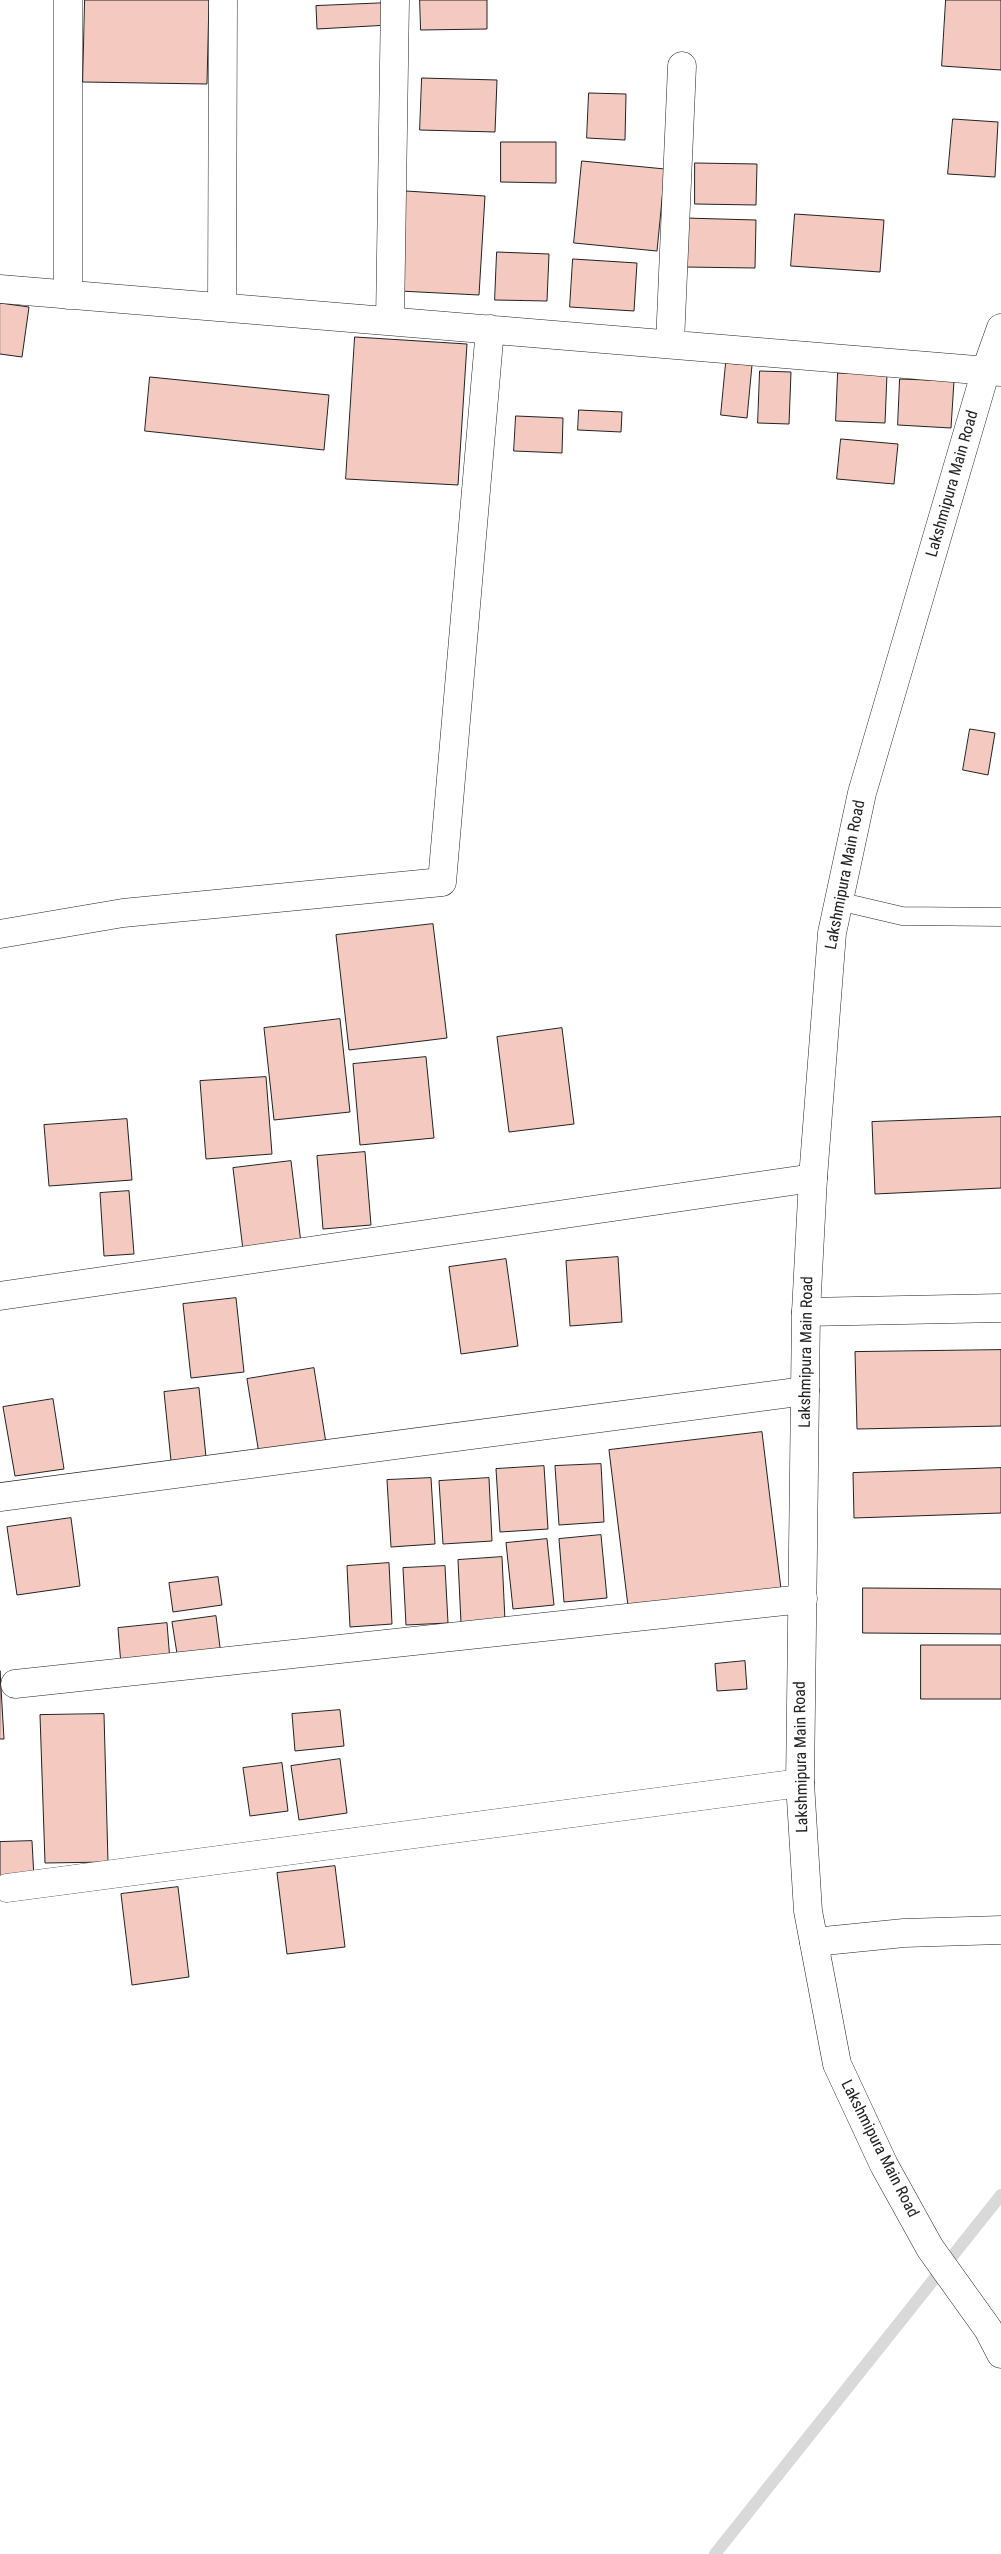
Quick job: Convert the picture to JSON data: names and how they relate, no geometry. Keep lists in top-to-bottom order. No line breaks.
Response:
{"streets":{"street":["Lakshmipura Main Road"]}}
